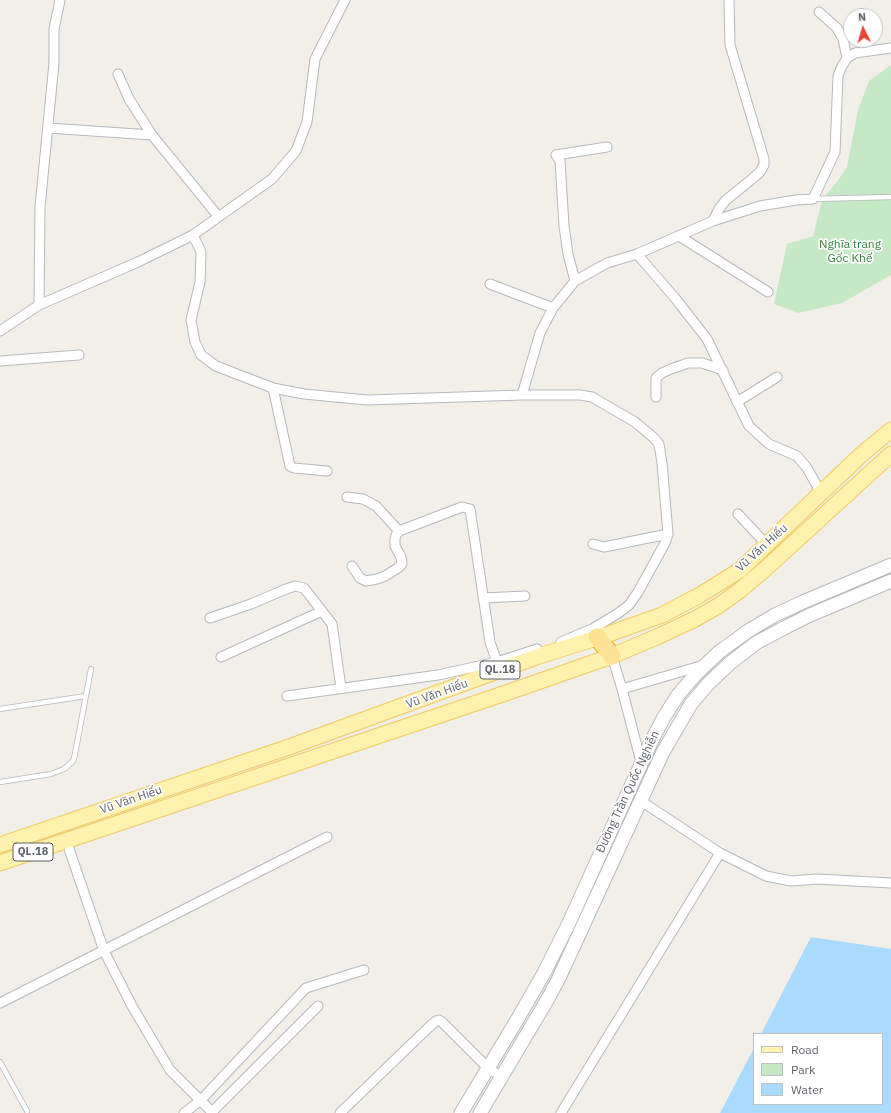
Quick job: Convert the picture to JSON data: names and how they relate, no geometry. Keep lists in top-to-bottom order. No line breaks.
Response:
{"streets":{"main road":["Vũ Văn Hiếu","QL.18","Đường Trần Quốc Nghiễn"]},"parks":["Nghĩa trang Gốc Khế"],"legend":["Road","Park","Water"],"north":"top"}
